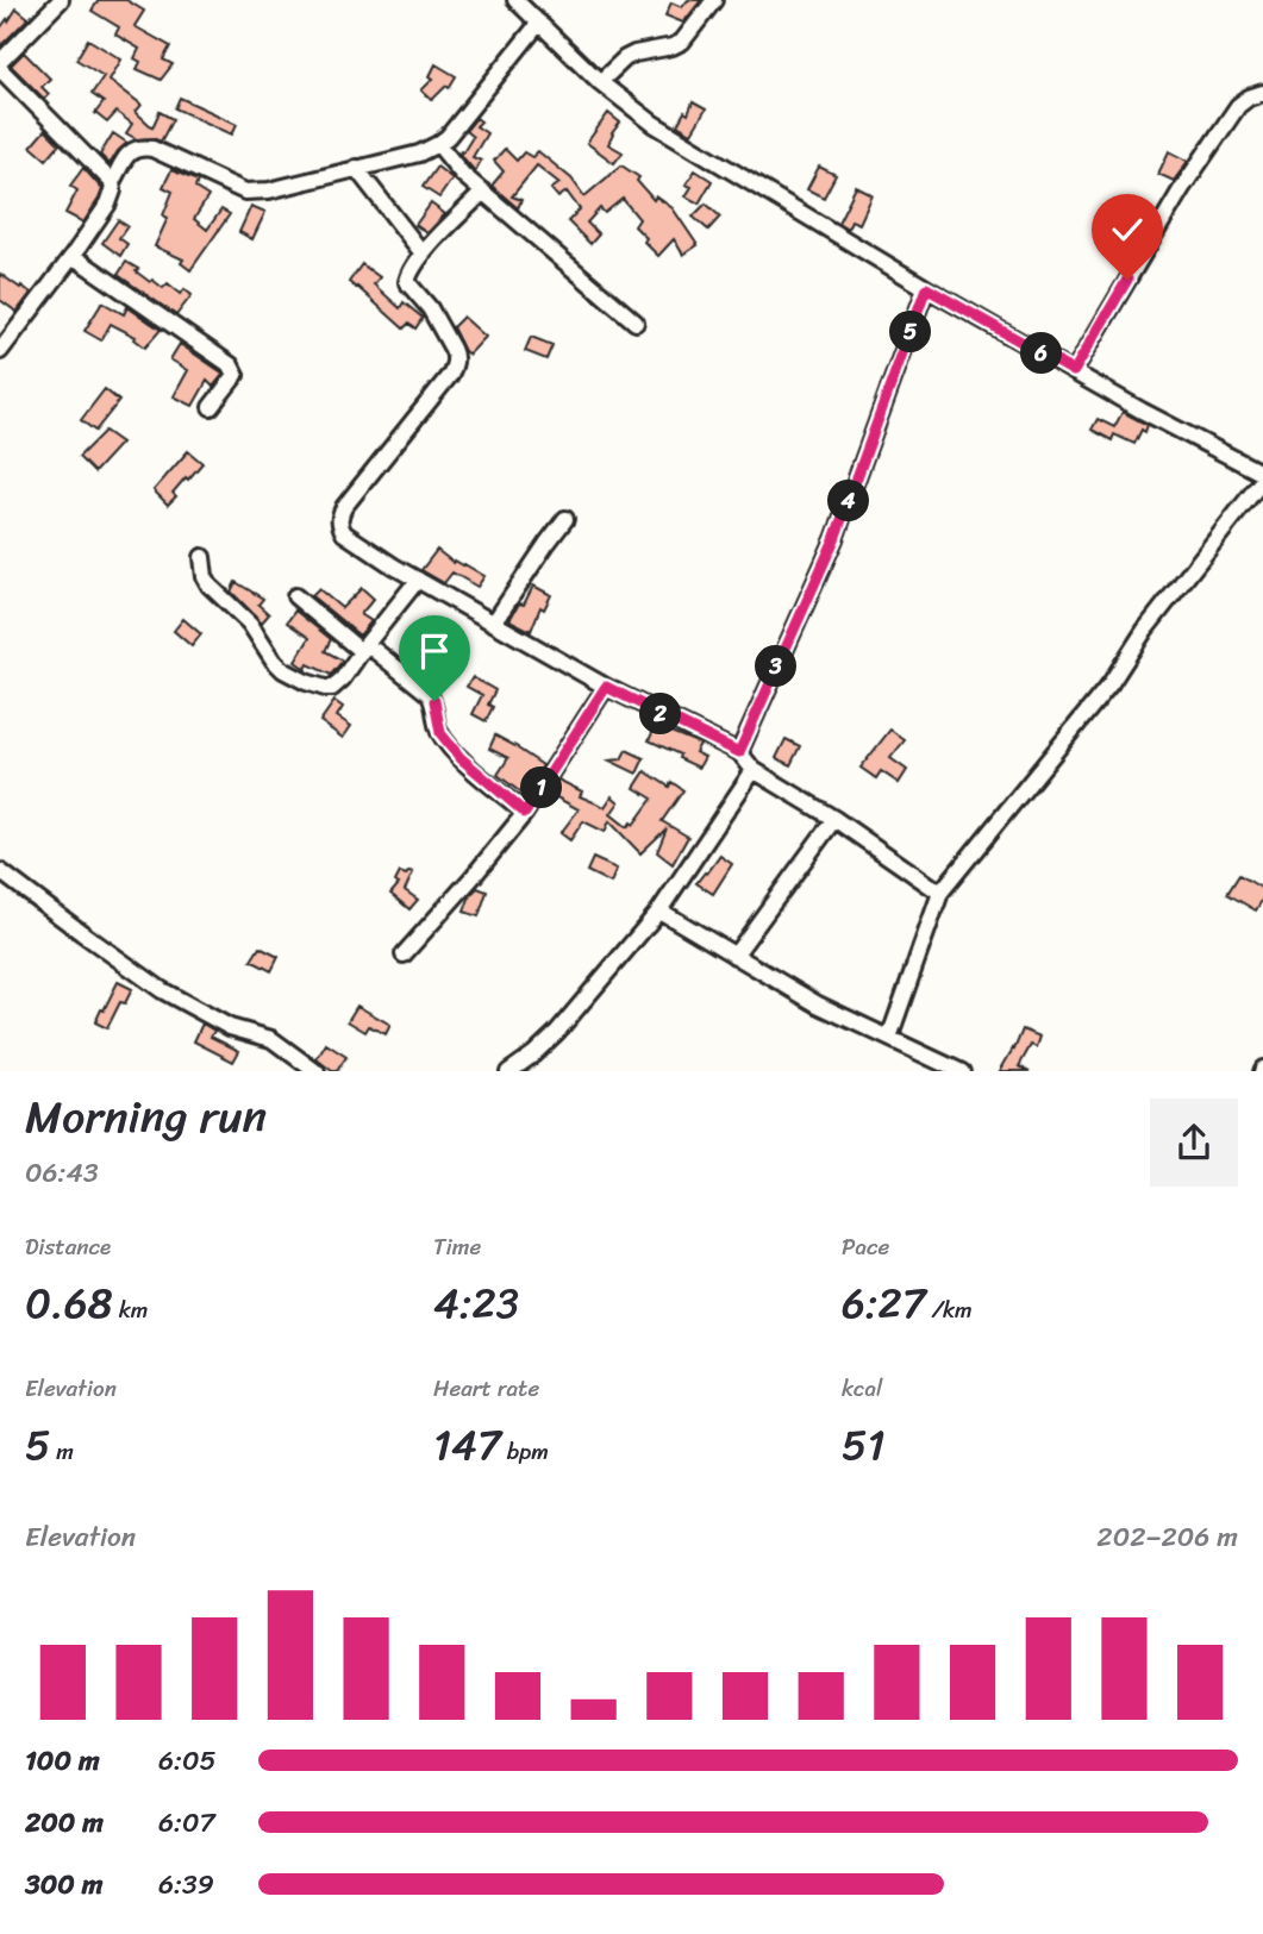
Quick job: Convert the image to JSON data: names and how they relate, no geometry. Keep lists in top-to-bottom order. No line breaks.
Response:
{"page":{"pins":["5","6","4","3","2","1"],"heading":["Morning run","06:43"],"stats":[["Distance","0.68 km"],["Time","4:23"],["Pace","6:27 /km"],["Elevation","5 m"],["Heart rate","147 bpm"],["kcal","51"]],"chart":["Elevation","202–206 m"],"list":[{"name":"100 m","note":"6:05"},{"name":"200 m","note":"6:07"},{"name":"300 m","note":"6:39"}]}}
